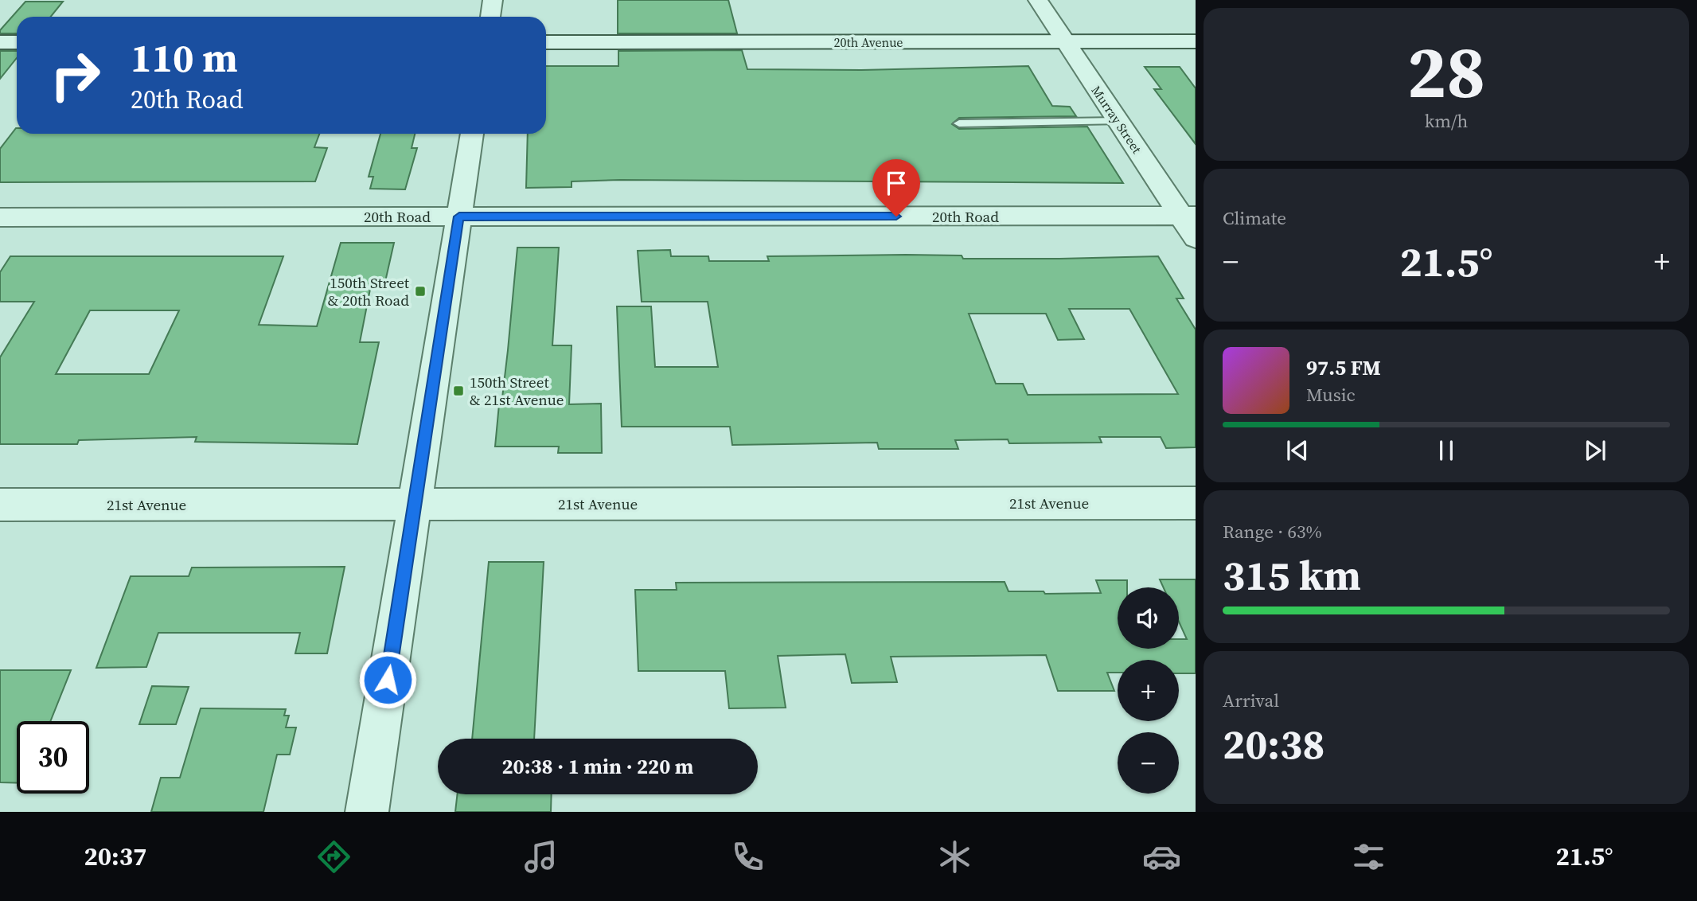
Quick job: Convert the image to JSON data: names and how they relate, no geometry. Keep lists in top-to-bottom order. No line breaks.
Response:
{"streets":{"street":["20th Avenue","Murray Street","20th Road","21st Avenue"]},"crossings":[["20th Avenue","Murray Street"],["Murray Street","20th Road"]],"places":{"transit":["150th Street & 20th Road","150th Street & 21st Avenue"]},"page":{"tile":[["28","km/h"],"Climate",["Range · 63%","315 km"],["Arrival","20:38"]],"turn":["110 m","20th Road"],"heat":["−","21.5°","+"],"song":["97.5 FM","Music"],"map_buttons":["+","−"],"limit":"30","trip":"20:38 · 1 min · 220 m","tabs":["20:37","21.5°"]}}
